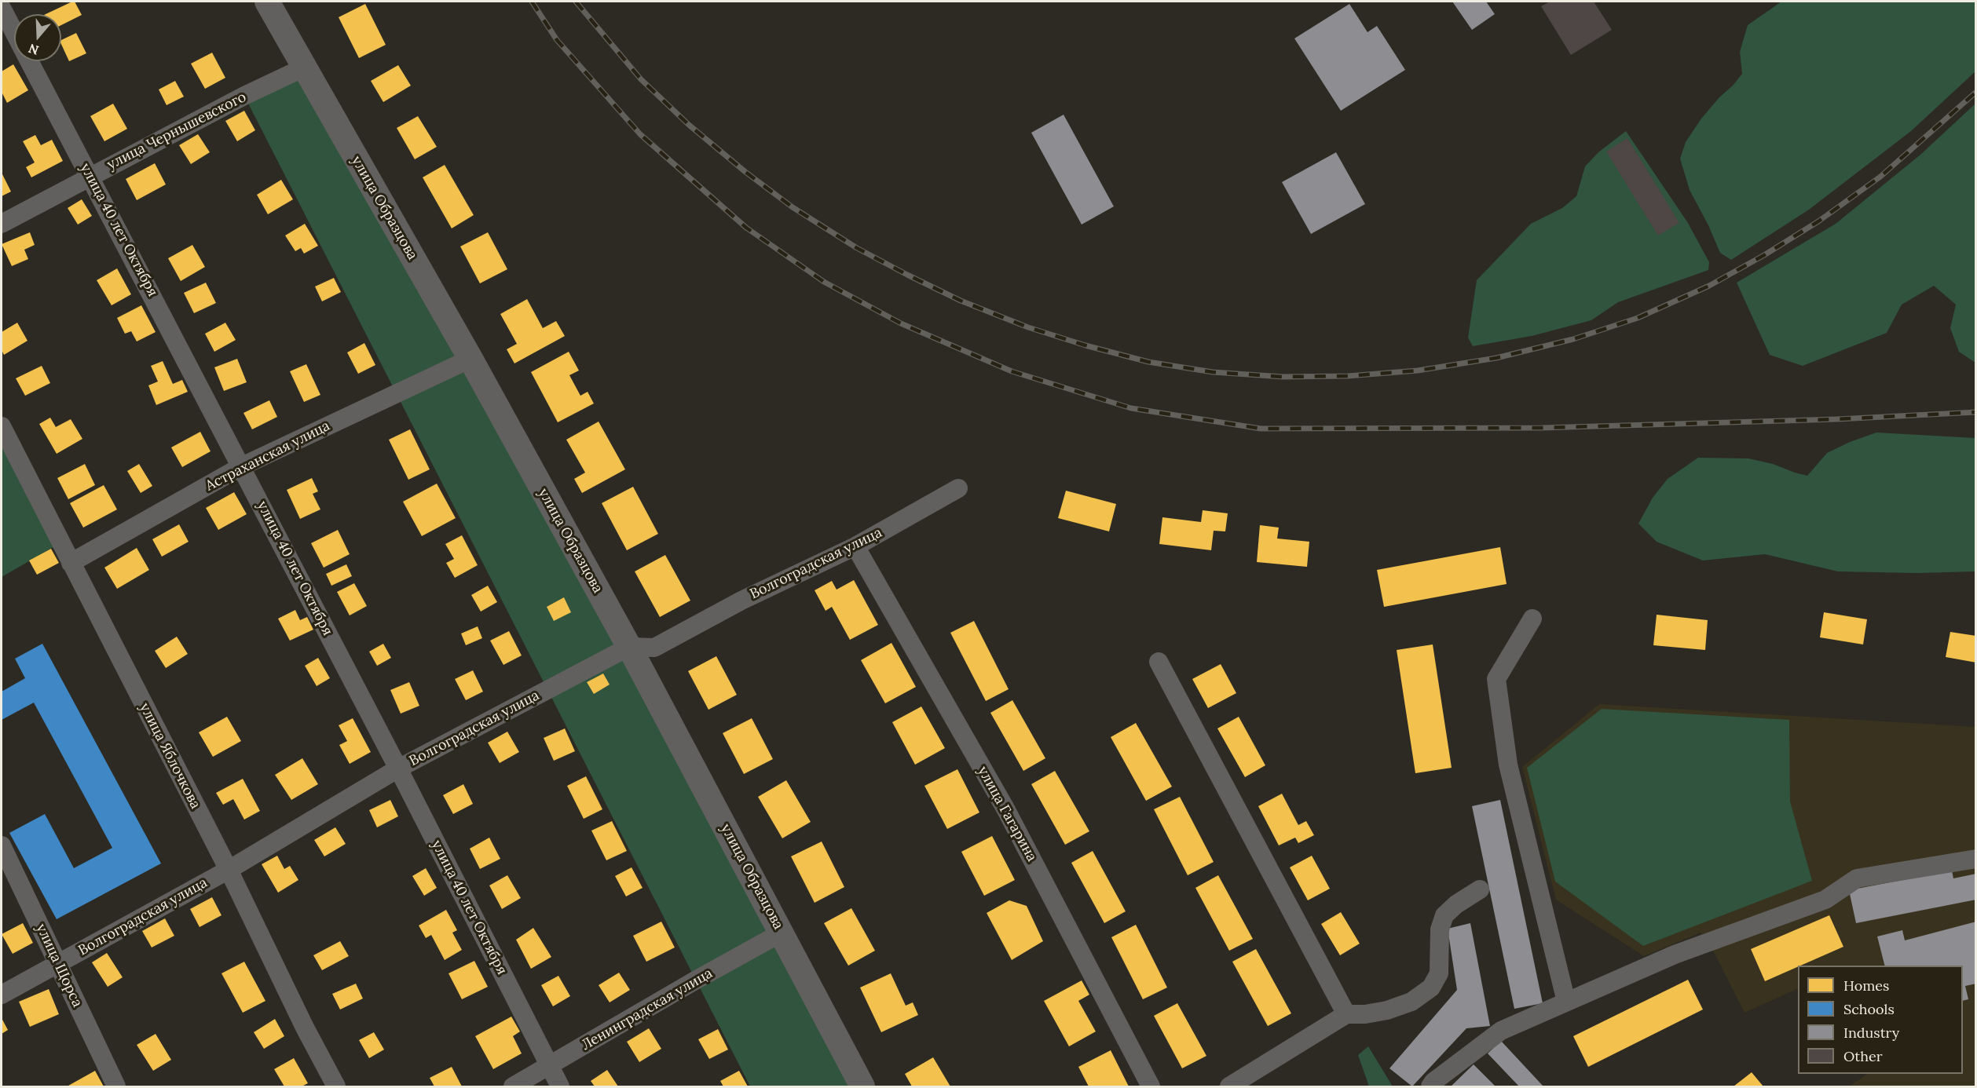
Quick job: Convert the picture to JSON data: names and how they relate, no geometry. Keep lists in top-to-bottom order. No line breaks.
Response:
{"streets":{"street":["улица Чернышевского","улица Образцова","улица 40 лет Октября","Астраханская улица","Волгоградская улица","улица Яблочкова","улица Гагарина","улица Щорса","Ленинградская улица"]},"crossings":[["улица Чернышевского","улица Образцова"],["улица Чернышевского","улица 40 лет Октября"],["улица Образцова","Астраханская улица"],["улица Образцова","Волгоградская улица"],["улица Образцова","Ленинградская улица"],["улица 40 лет Октября","Астраханская улица"],["улица 40 лет Октября","Волгоградская улица"],["улица 40 лет Октября","Ленинградская улица"],["Астраханская улица","улица Яблочкова"],["Волгоградская улица","улица Яблочкова"],["Волгоградская улица","улица Гагарина"],["Волгоградская улица","улица Щорса"]],"legend":["Homes","Schools","Industry","Other"],"north":"bottom"}
